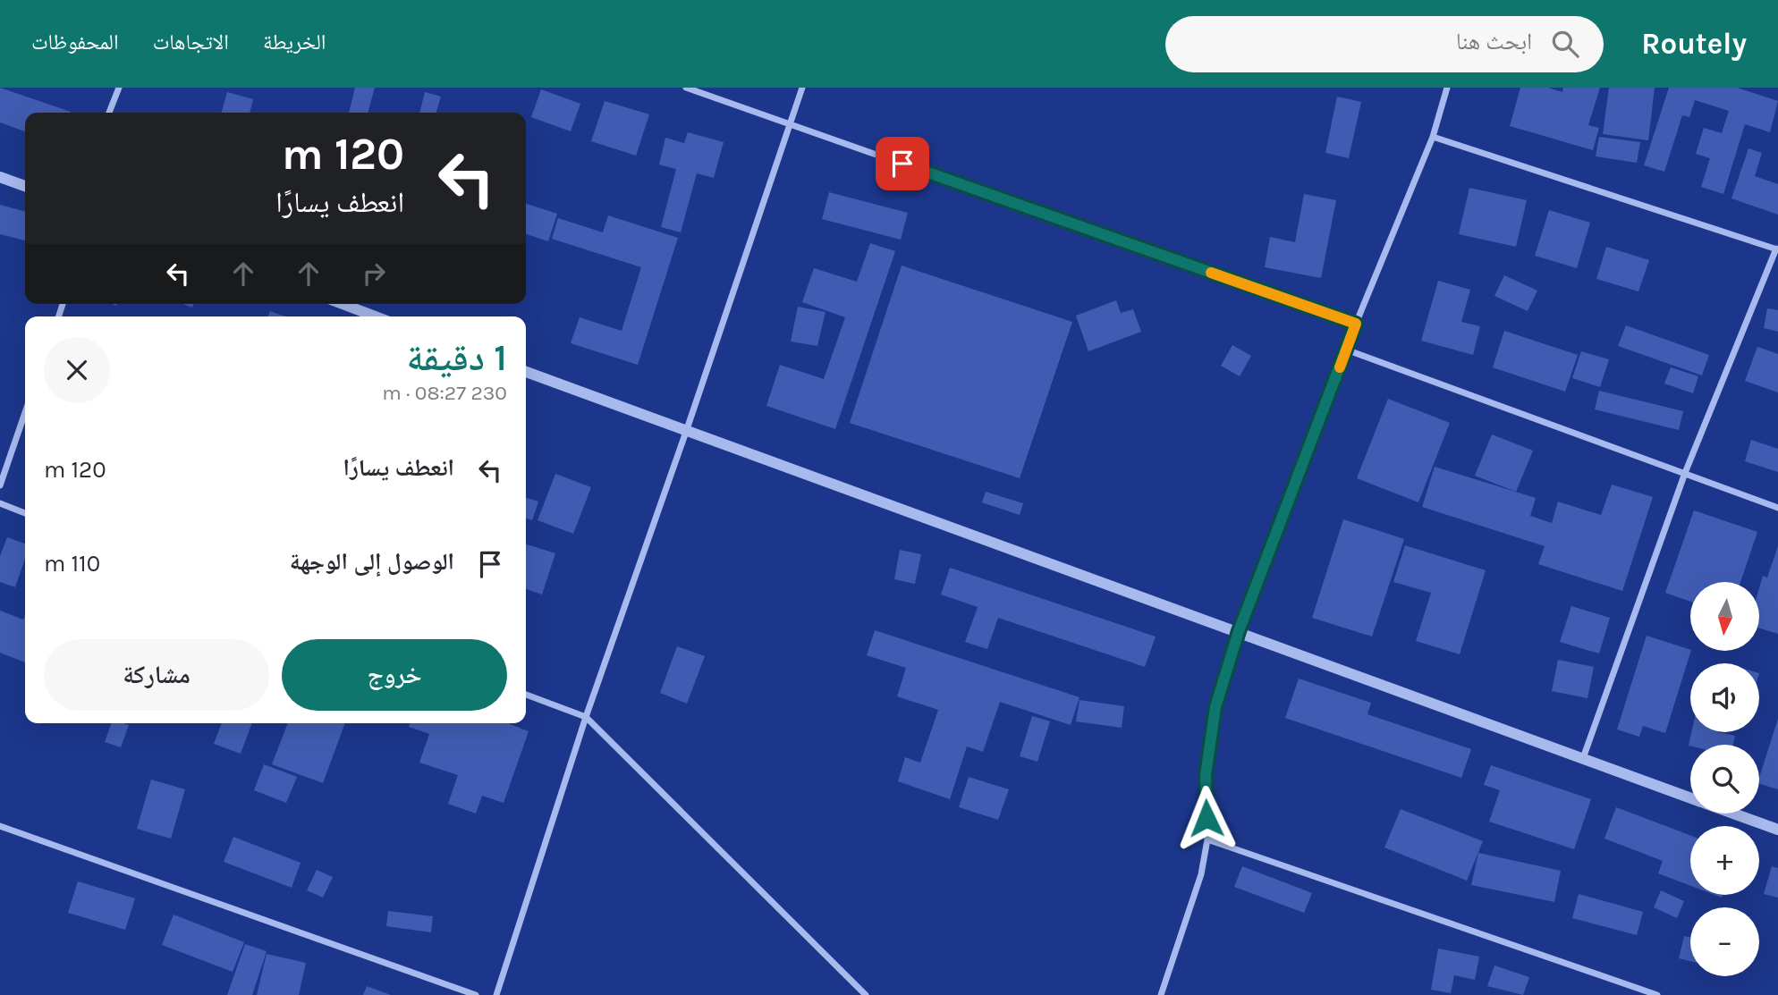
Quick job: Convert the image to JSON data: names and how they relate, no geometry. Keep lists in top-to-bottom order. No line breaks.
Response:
{"north":"bottom","page":{"header":"Routely","search":"ابحث هنا","nav":["الخريطة","الاتجاهات","المحفوظات"],"turn":["120 m","انعطف يسارًا"],"heading":["1 دقيقة","230 m · 08:27"],"list":[{"name":"انعطف يسارًا","value":"120 m"},{"name":"الوصول إلى الوجهة","value":"110 m"}],"map_buttons":["+","−"],"buttons":["خروج","مشاركة"]}}
